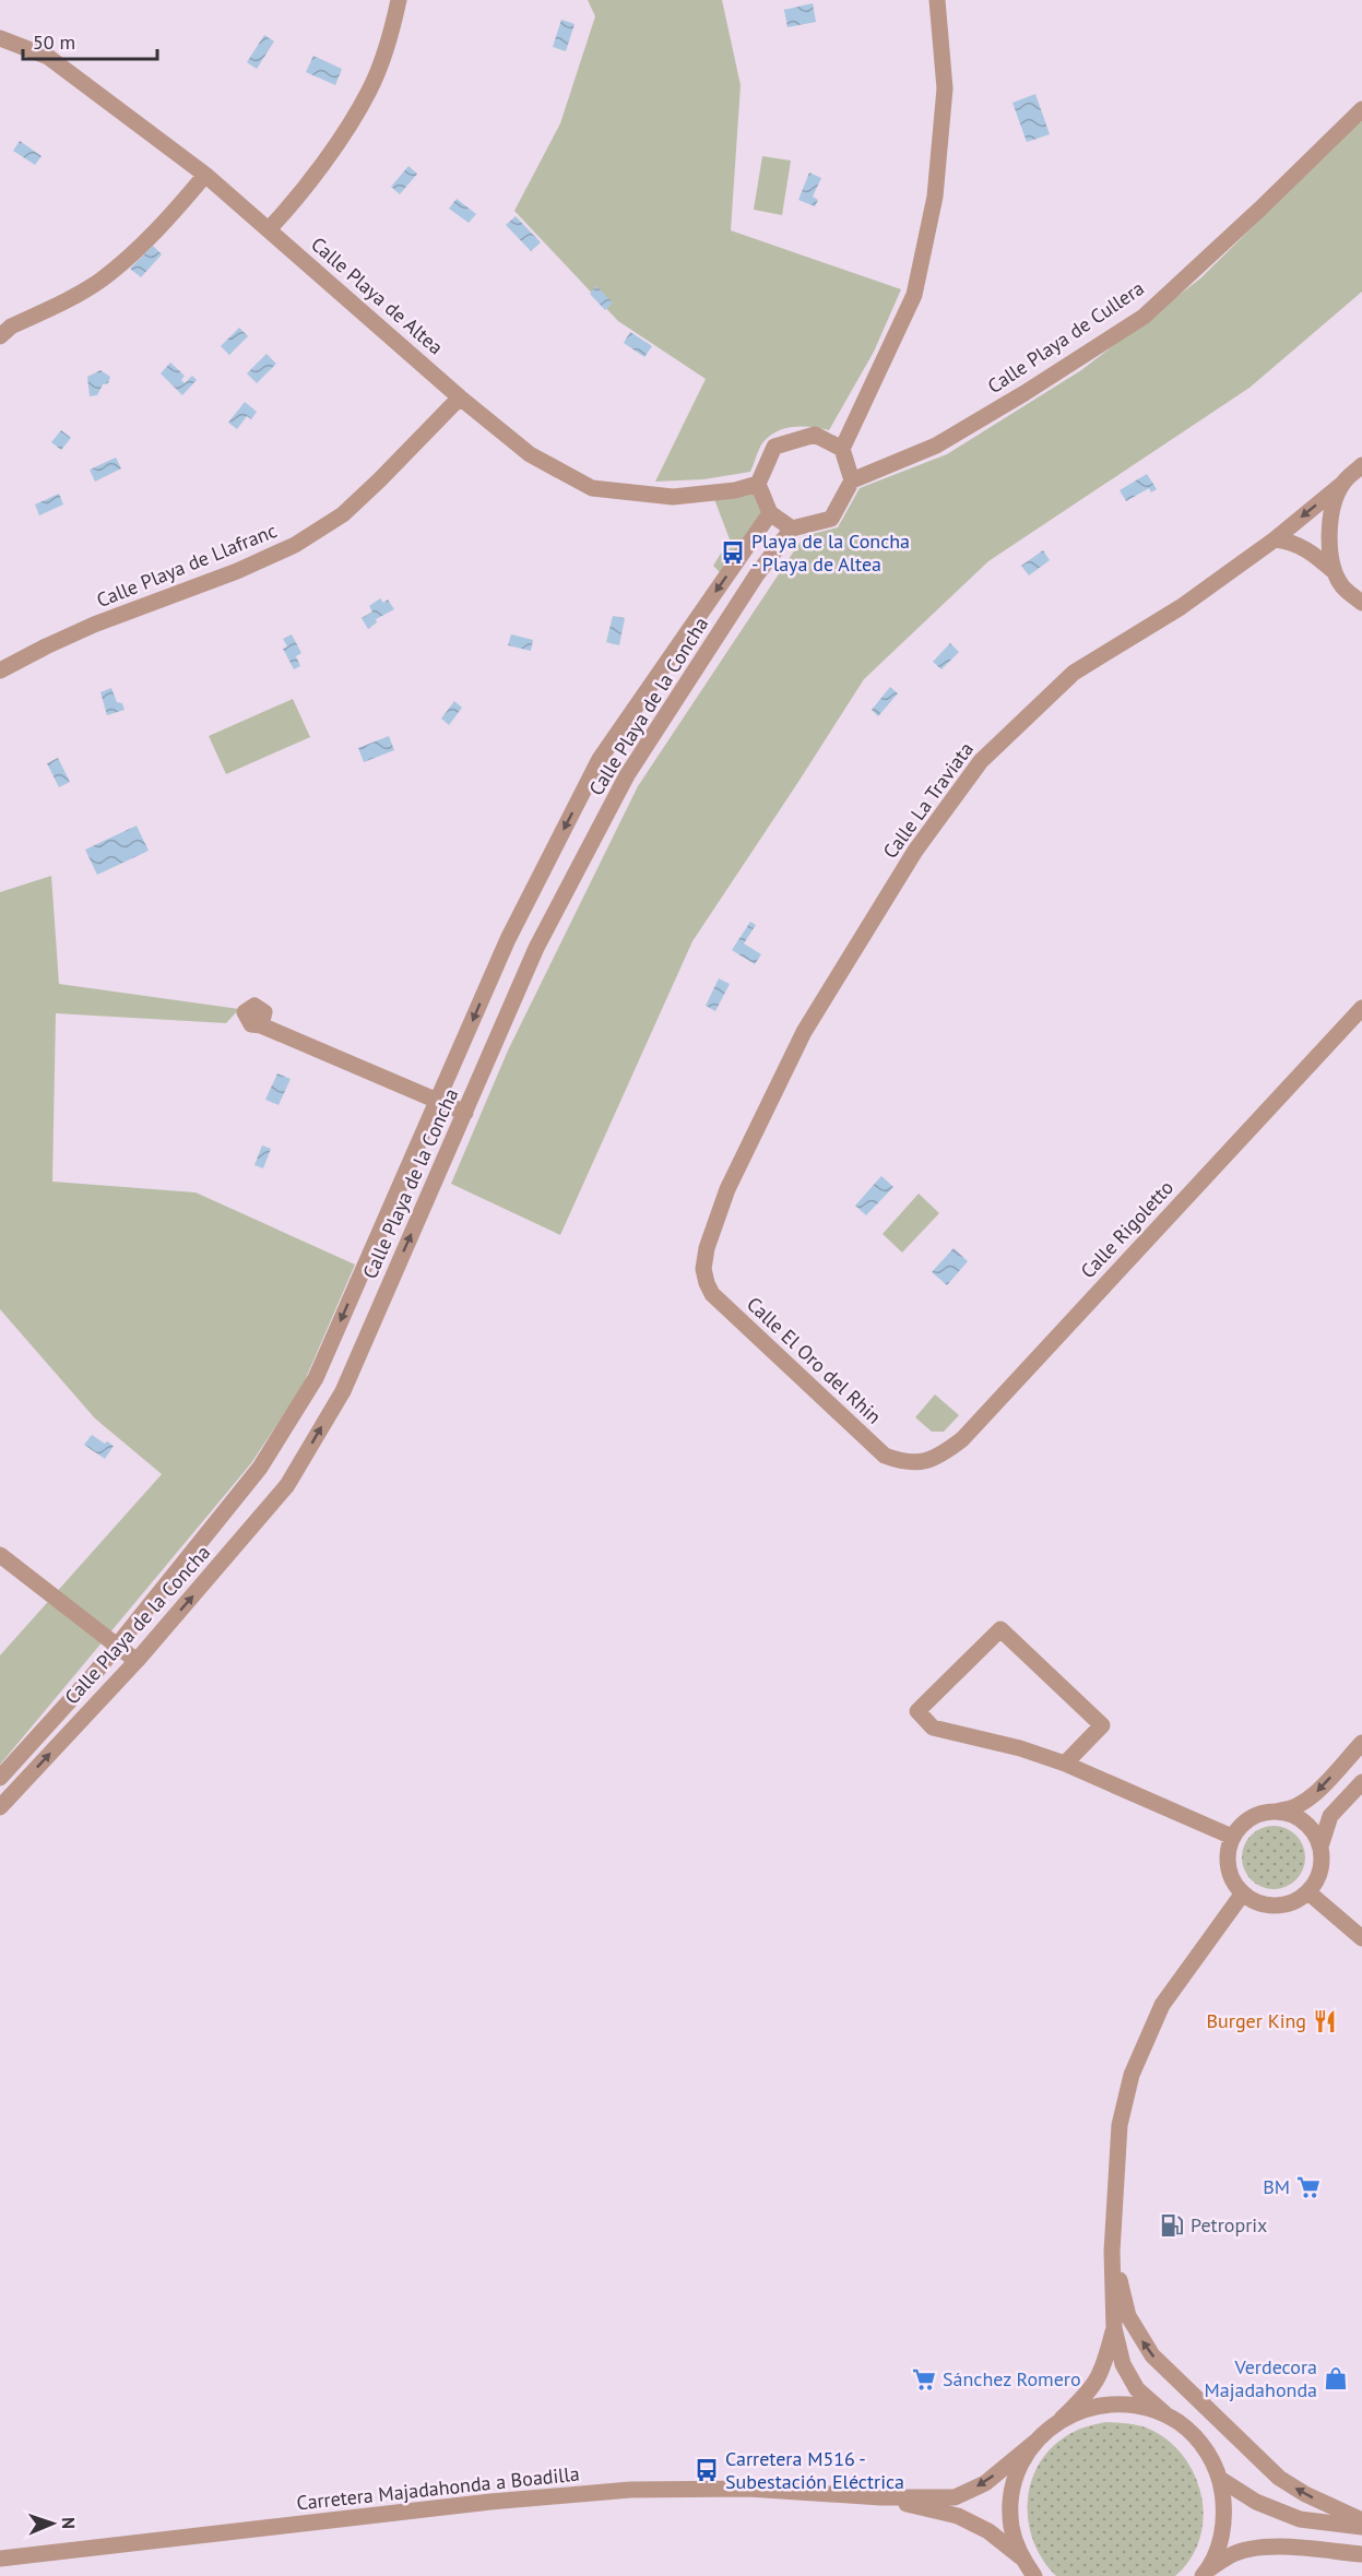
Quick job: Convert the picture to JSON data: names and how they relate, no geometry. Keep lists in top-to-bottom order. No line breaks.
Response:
{"streets":{"street":["Calle Playa de Altea","Calle Playa de Cullera","Calle Playa de Llafranc","Calle Playa de la Concha","Calle La Traviata","Calle Rigoletto","Calle El Oro del Rhin","Carretera Majadahonda a Boadilla"]},"crossings":[["Calle Playa de Altea","Calle Playa de Cullera"],["Calle Playa de Altea","Calle Playa de Llafranc"],["Calle Playa de Altea","Calle Playa de la Concha"],["Calle Playa de Cullera","Calle Playa de la Concha"],["Calle La Traviata","Calle El Oro del Rhin"],["Calle Rigoletto","Calle El Oro del Rhin"]],"places":{"bus stop":["Playa de la Concha - Playa de Altea","Carretera M516 - Subestación Eléctrica"],"restaurant":["Burger King"],"supermarket":["BM","Sánchez Romero"],"fuel station":["Petroprix"],"shop":["Verdecora Majadahonda"]},"scale_bar":"50 m","north":"right"}
